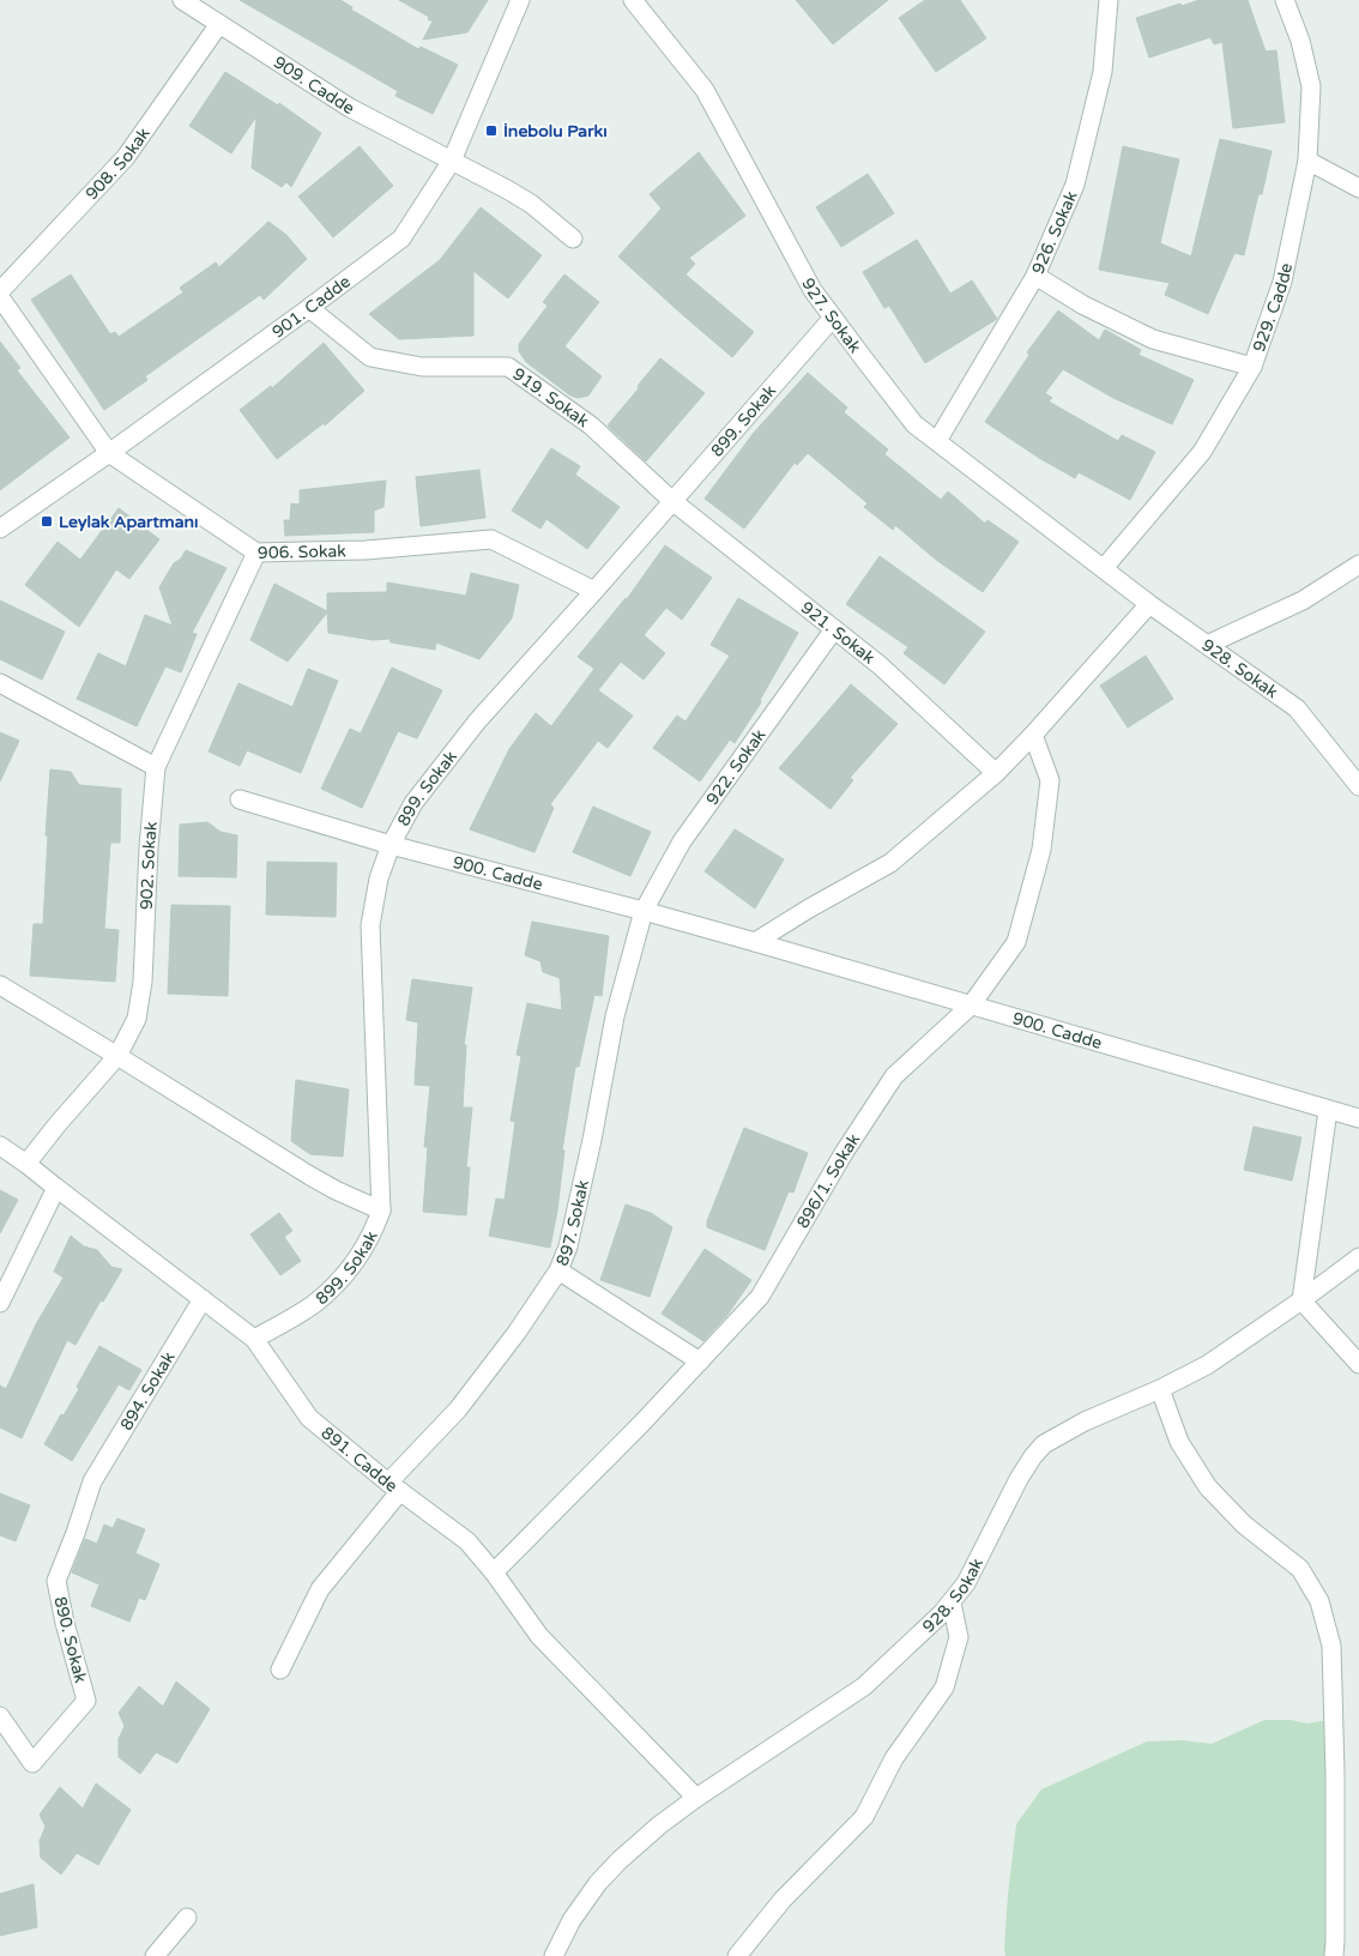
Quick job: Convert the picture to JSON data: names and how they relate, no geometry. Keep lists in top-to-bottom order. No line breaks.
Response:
{"streets":{"street":["909. Cadde","908. Sokak","926. Sokak","929. Cadde","901. Cadde","927. Sokak","919. Sokak","899. Sokak","906. Sokak","921. Sokak","928. Sokak","922. Sokak","902. Sokak","900. Cadde","896/1. Sokak","897. Sokak","894. Sokak","891. Cadde","890. Sokak"]},"crossings":[["909. Cadde","908. Sokak"],["909. Cadde","901. Cadde"],["926. Sokak","927. Sokak"],["929. Cadde","927. Sokak"],["929. Cadde","928. Sokak"],["901. Cadde","919. Sokak"],["901. Cadde","906. Sokak"],["927. Sokak","899. Sokak"],["927. Sokak","928. Sokak"],["919. Sokak","899. Sokak"],["919. Sokak","921. Sokak"],["899. Sokak","906. Sokak"],["899. Sokak","921. Sokak"],["899. Sokak","900. Cadde"],["899. Sokak","891. Cadde"],["906. Sokak","902. Sokak"],["921. Sokak","922. Sokak"],["928. Sokak","891. Cadde"],["922. Sokak","900. Cadde"],["922. Sokak","897. Sokak"],["902. Sokak","891. Cadde"],["900. Cadde","896/1. Sokak"],["900. Cadde","897. Sokak"],["896/1. Sokak","891. Cadde"],["897. Sokak","891. Cadde"],["894. Sokak","891. Cadde"],["894. Sokak","890. Sokak"]],"places":{"transit":["İnebolu Parkı","Leylak Apartmanı"]}}
